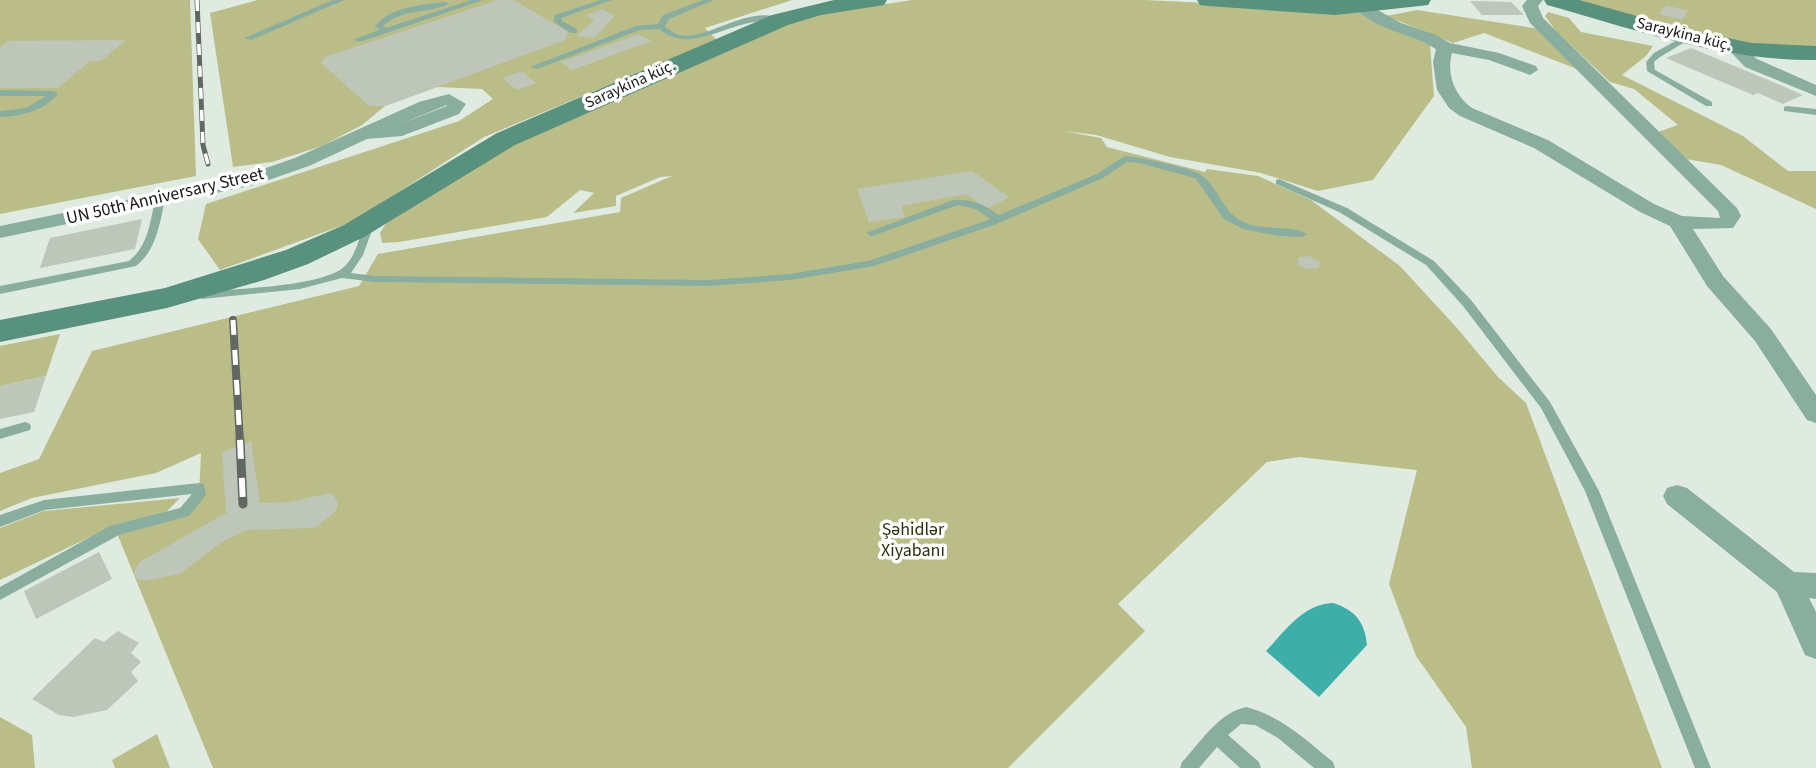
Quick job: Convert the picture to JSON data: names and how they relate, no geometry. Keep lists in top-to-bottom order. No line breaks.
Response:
{"streets":{"street":["Saraykina küç.","UN 50th Anniversary Street"]},"parks":["Şəhidlər Xiyabanı"]}
